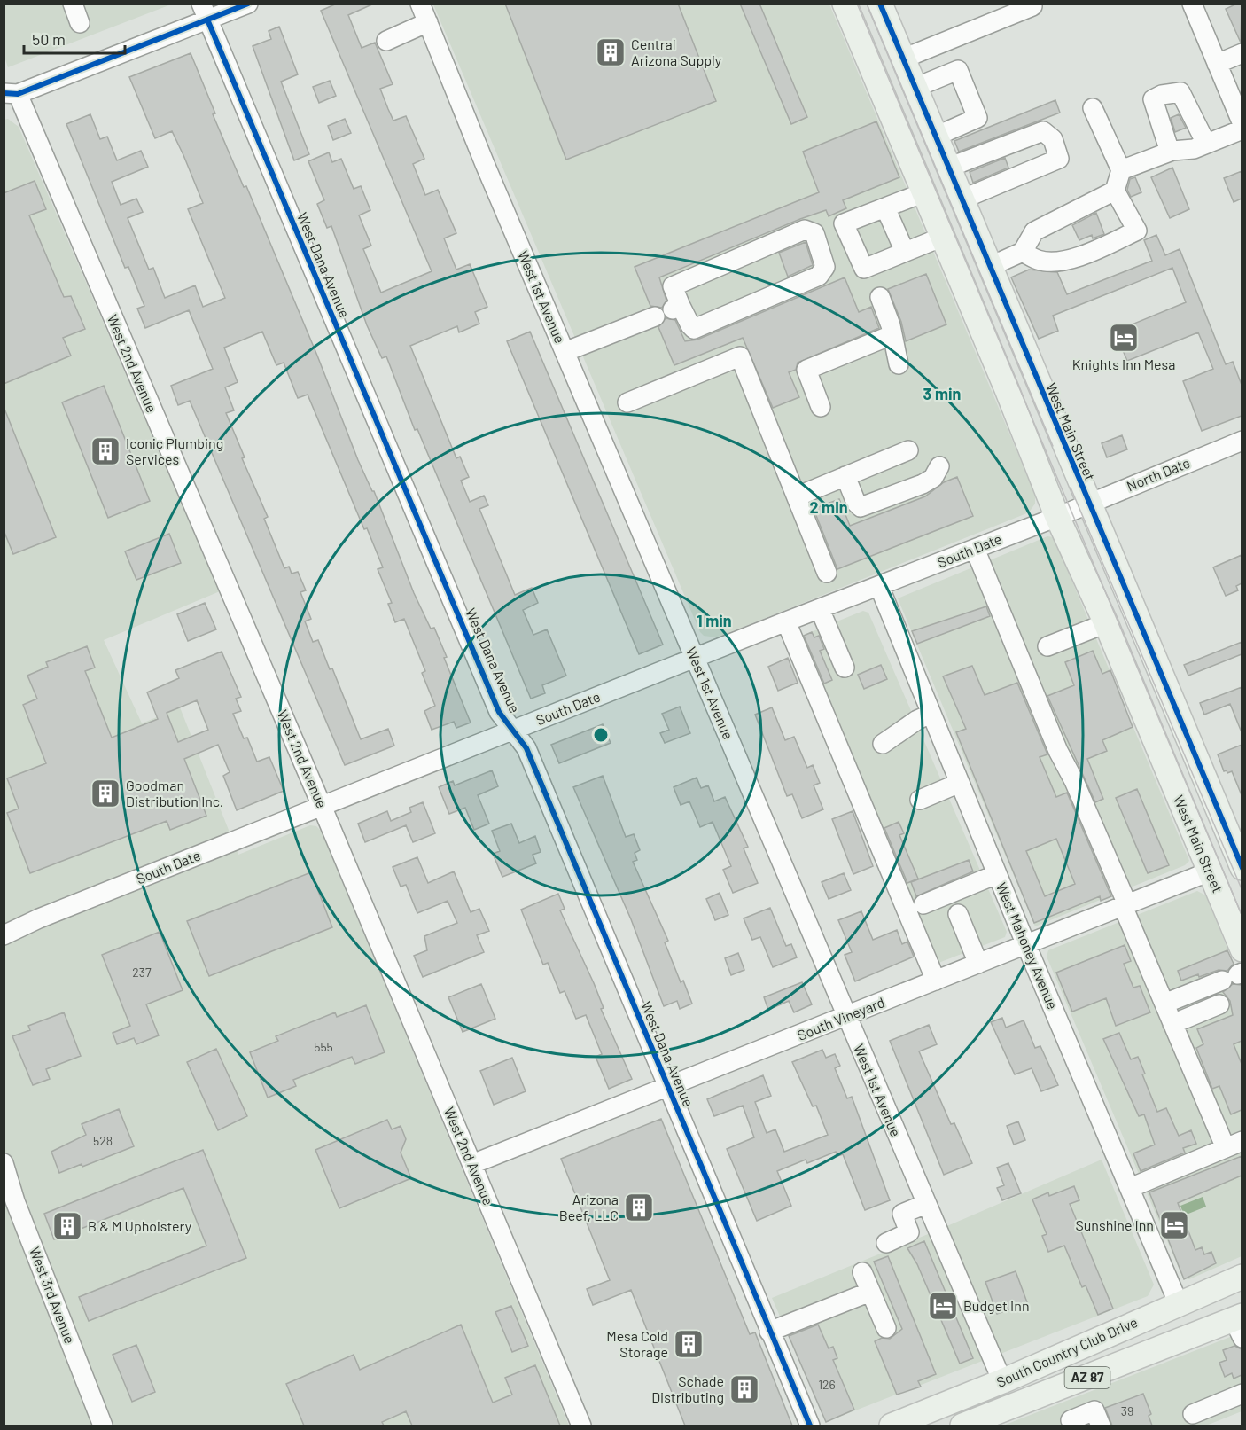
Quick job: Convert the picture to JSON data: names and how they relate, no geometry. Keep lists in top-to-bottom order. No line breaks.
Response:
{"streets":{"main road":["West Main Street","South Country Club Drive","AZ 87"],"street":["West Dana Avenue","West 1st Avenue","West 2nd Avenue","North Date","South Date","West Mahoney Avenue","South Vineyard","West 3rd Avenue"]},"crossings":[["West Dana Avenue","South Date"],["West Dana Avenue","South Vineyard"],["West 1st Avenue","South Date"],["West 1st Avenue","South Vineyard"],["West 1st Avenue","South Country Club Drive"],["West 2nd Avenue","South Date"],["West 2nd Avenue","South Vineyard"],["West Main Street","North Date"],["West Main Street","South Date"],["West Main Street","South Vineyard"],["North Date","South Date"],["South Date","West Mahoney Avenue"],["West Mahoney Avenue","South Vineyard"],["West Mahoney Avenue","South Country Club Drive"]],"places":{"building":["Central Arizona Supply","Iconic Plumbing Services","Goodman Distribution Inc.","Arizona Beef, LLC","B & M Upholstery","Mesa Cold Storage","Schade Distributing"],"hotel":["Knights Inn Mesa","Sunshine Inn","Budget Inn"]},"house_numbers":["237","555","528","126","39"],"scale_bar":"50 m","rings":["3 min","2 min","1 min"]}
